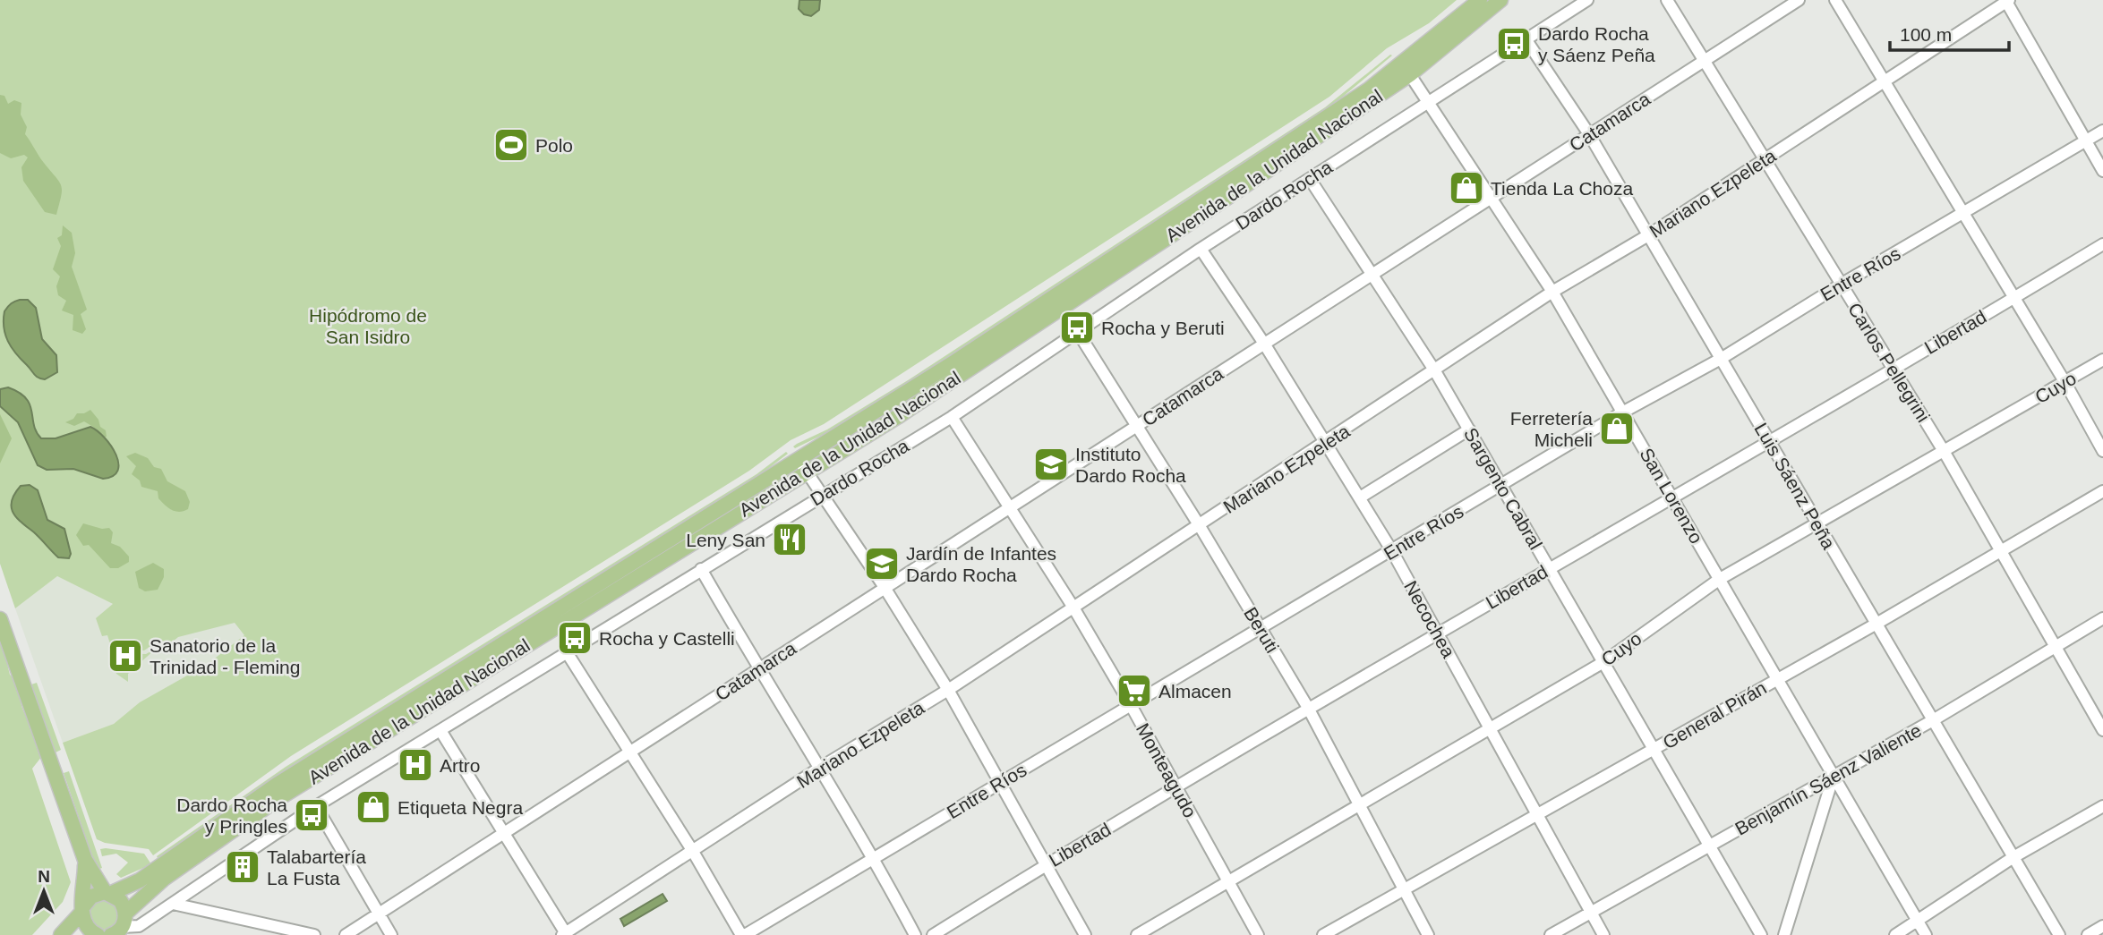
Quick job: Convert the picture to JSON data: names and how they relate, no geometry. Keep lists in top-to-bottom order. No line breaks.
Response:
{"streets":{"main road":["Avenida de la Unidad Nacional"],"street":["Catamarca","Mariano Ezpeleta","Dardo Rocha","Entre Ríos","Libertad","Carlos Pellegrini","Cuyo","Luis Sáenz Peña","Sargento Cabral","San Lorenzo","Necochea","Beruti","General Pirán","Monteagudo","Benjamín Sáenz Valiente"]},"crossings":[["Catamarca","Carlos Pellegrini"],["Catamarca","Luis Sáenz Peña"],["Catamarca","Sargento Cabral"],["Catamarca","San Lorenzo"],["Catamarca","Necochea"],["Catamarca","Beruti"],["Catamarca","Monteagudo"],["Avenida de la Unidad Nacional","Dardo Rocha"],["Avenida de la Unidad Nacional","San Lorenzo"],["Mariano Ezpeleta","Carlos Pellegrini"],["Mariano Ezpeleta","Luis Sáenz Peña"],["Mariano Ezpeleta","Sargento Cabral"],["Mariano Ezpeleta","San Lorenzo"],["Mariano Ezpeleta","Necochea"],["Mariano Ezpeleta","Beruti"],["Mariano Ezpeleta","Monteagudo"],["Dardo Rocha","Luis Sáenz Peña"],["Dardo Rocha","Sargento Cabral"],["Dardo Rocha","San Lorenzo"],["Dardo Rocha","Necochea"],["Dardo Rocha","Beruti"],["Dardo Rocha","Monteagudo"],["Entre Ríos","Carlos Pellegrini"],["Entre Ríos","Luis Sáenz Peña"],["Entre Ríos","Sargento Cabral"],["Entre Ríos","San Lorenzo"],["Entre Ríos","Necochea"],["Entre Ríos","Beruti"],["Entre Ríos","Monteagudo"],["Libertad","Carlos Pellegrini"],["Libertad","Luis Sáenz Peña"],["Libertad","Sargento Cabral"],["Libertad","San Lorenzo"],["Libertad","Necochea"],["Libertad","Beruti"],["Libertad","Monteagudo"],["Carlos Pellegrini","Cuyo"],["Carlos Pellegrini","General Pirán"],["Carlos Pellegrini","Benjamín Sáenz Valiente"],["Cuyo","Luis Sáenz Peña"],["Cuyo","Sargento Cabral"],["Cuyo","San Lorenzo"],["Cuyo","Necochea"],["Cuyo","Beruti"],["Cuyo","Monteagudo"],["Luis Sáenz Peña","General Pirán"],["Luis Sáenz Peña","Benjamín Sáenz Valiente"],["Sargento Cabral","General Pirán"],["Sargento Cabral","Benjamín Sáenz Valiente"],["San Lorenzo","General Pirán"],["San Lorenzo","Benjamín Sáenz Valiente"],["Necochea","General Pirán"],["Necochea","Benjamín Sáenz Valiente"],["Beruti","General Pirán"]],"parks":["Hipódromo de San Isidro"],"places":{"bus stop":["Dardo Rocha y Sáenz Peña","Rocha y Beruti","Rocha y Castelli","Dardo Rocha y Pringles"],"sports":["Polo"],"shop":["Tienda La Choza","Ferretería Micheli","Etiqueta Negra"],"school or university":["Instituto Dardo Rocha","Jardín de Infantes Dardo Rocha"],"restaurant":["Leny San"],"hospital":["Sanatorio de la Trinidad - Fleming","Artro"],"supermarket":["Almacen"],"building":["Talabartería La Fusta"]},"scale_bar":"100 m","north":"top"}
